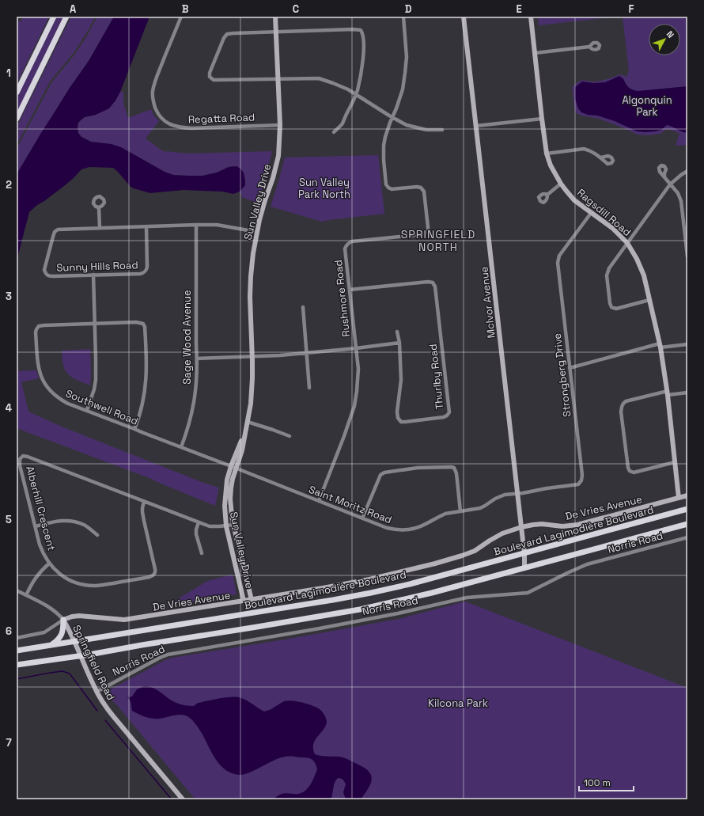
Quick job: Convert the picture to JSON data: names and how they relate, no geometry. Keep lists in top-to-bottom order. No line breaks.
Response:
{"streets":{"main road":["Boulevard Lagimodière Boulevard"],"street":["Regatta Road","Sun Valley Drive","Ragsdill Road","Sunny Hills Road","Rushmore Road","McIvor Avenue","Sage Wood Avenue","Strongberg Drive","Thurlby Road","Southwell Road","Saint Moritz Road","De Vries Avenue","Alberhill Crescent","Norris Road","Springfield Road"]},"crossings":[["Regatta Road","Sun Valley Drive"],["Sun Valley Drive","Sunny Hills Road"],["Sun Valley Drive","Southwell Road"],["Sun Valley Drive","Saint Moritz Road"],["Sun Valley Drive","De Vries Avenue"],["Sun Valley Drive","Alberhill Crescent"],["Ragsdill Road","Strongberg Drive"],["Ragsdill Road","De Vries Avenue"],["Sunny Hills Road","Sage Wood Avenue"],["Rushmore Road","Thurlby Road"],["Rushmore Road","Saint Moritz Road"],["McIvor Avenue","Strongberg Drive"],["McIvor Avenue","Saint Moritz Road"],["McIvor Avenue","De Vries Avenue"],["McIvor Avenue","Boulevard Lagimodière Boulevard"],["Sage Wood Avenue","Southwell Road"],["Strongberg Drive","Saint Moritz Road"],["Southwell Road","Saint Moritz Road"],["De Vries Avenue","Springfield Road"],["Boulevard Lagimodière Boulevard","Springfield Road"],["Norris Road","Springfield Road"]],"districts":["SPRINGFIELD NORTH"],"parks":["Algonquin Park","Sun Valley Park North","Kilcona Park"],"scale_bar":"100 m","north":"top right","grid":{"columns":["A","B","C","D","E","F"],"rows":["1","2","3","4","5","6","7"]}}
